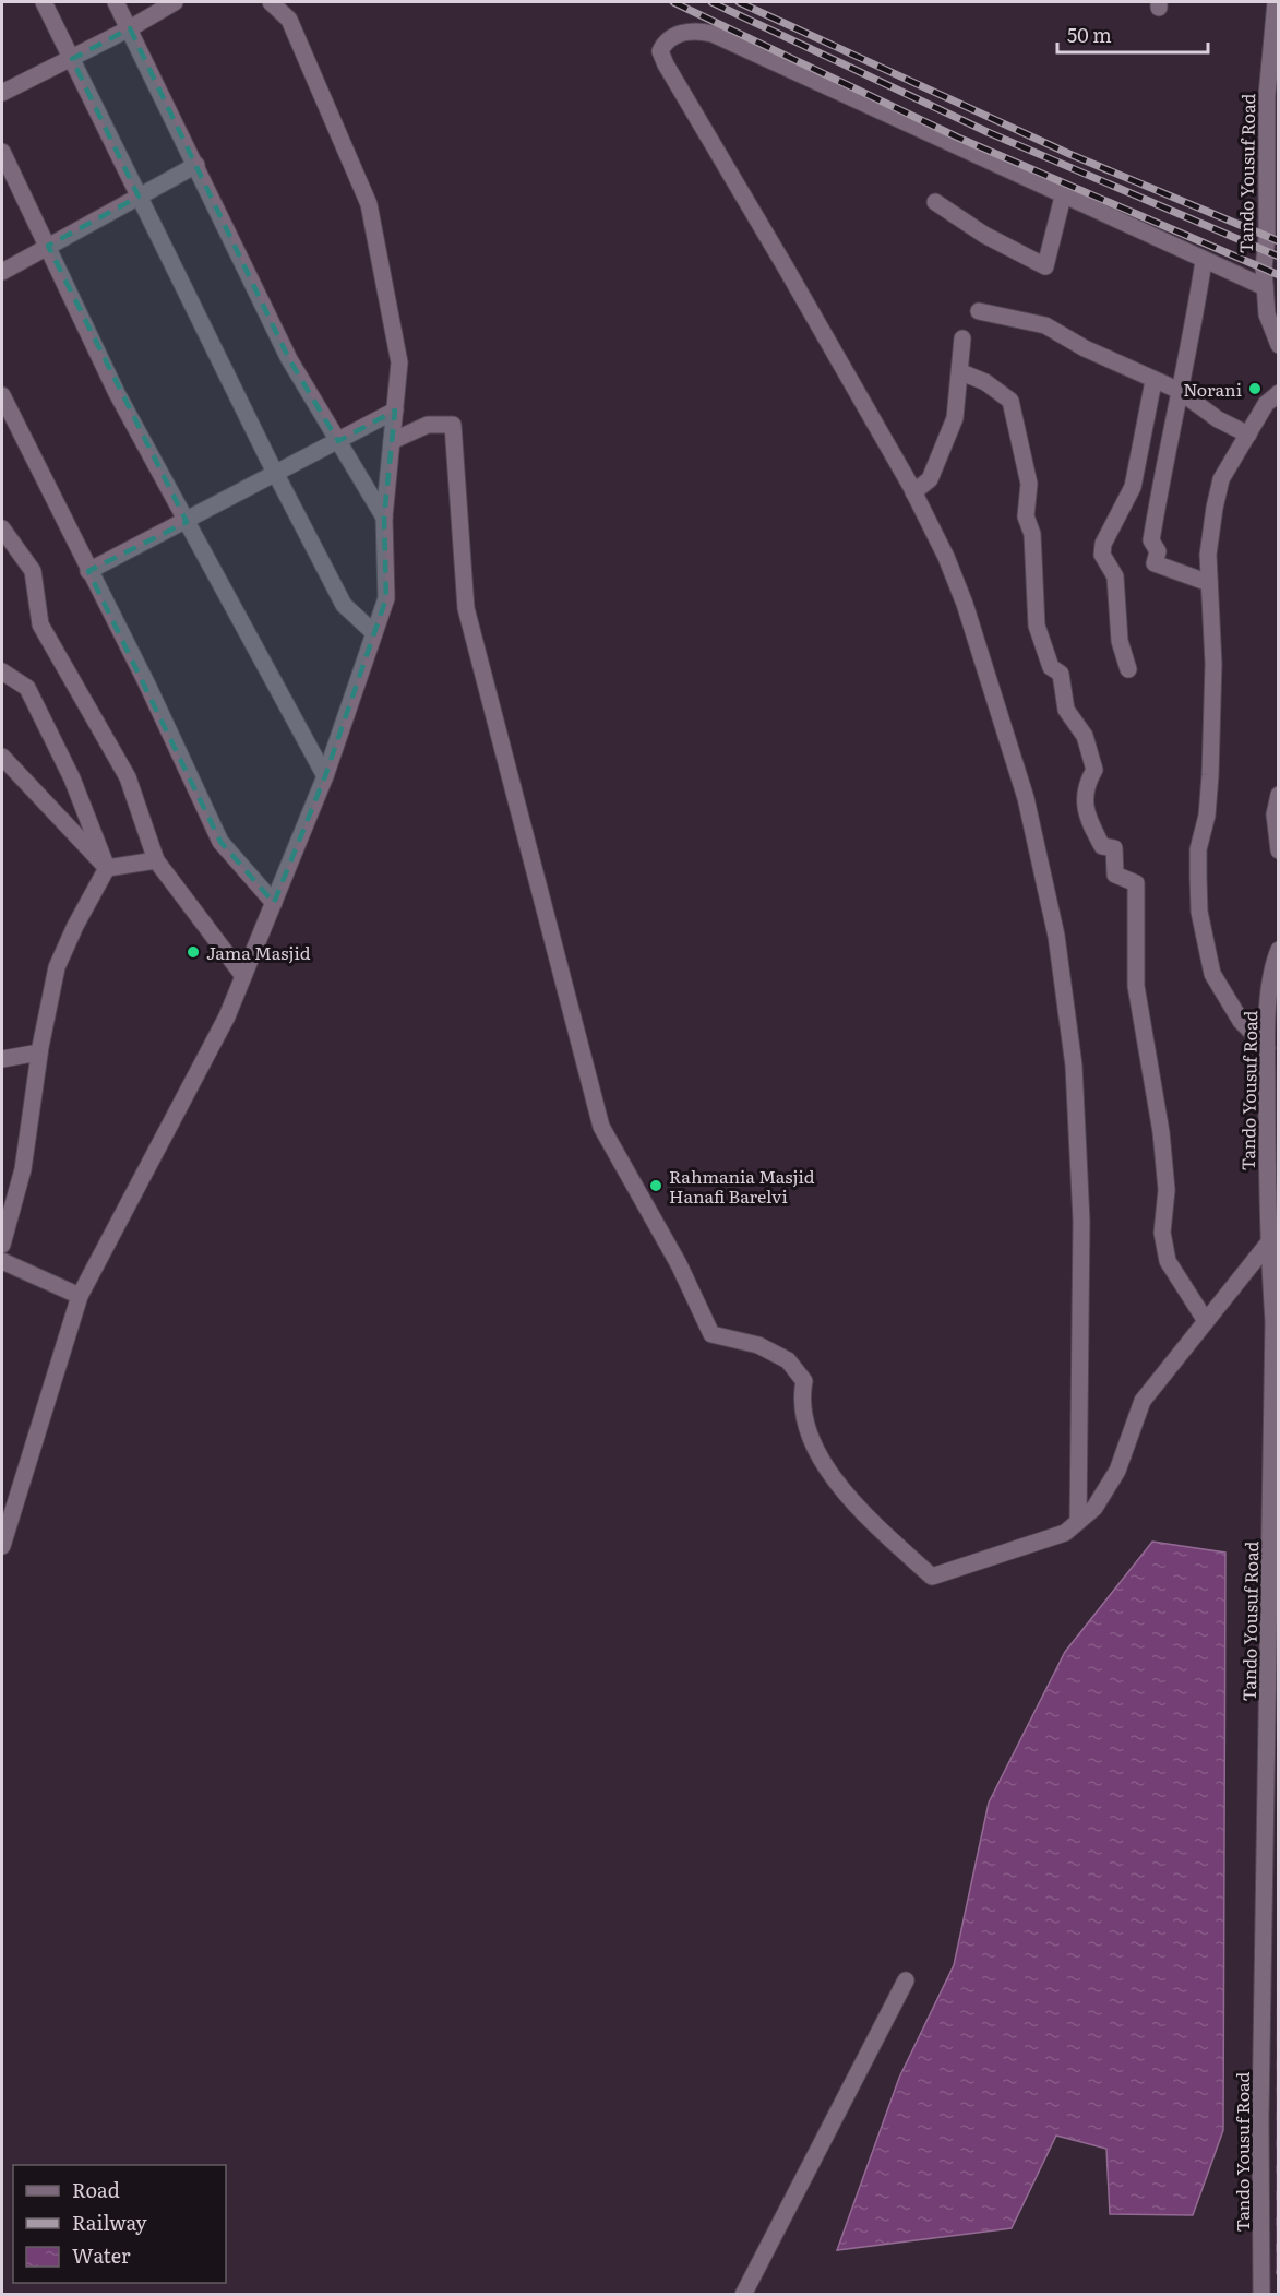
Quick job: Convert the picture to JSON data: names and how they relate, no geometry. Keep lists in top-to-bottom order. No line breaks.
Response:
{"streets":{"street":["Tando Yousuf Road"]},"places":["Norani","Jama Masjid","Rahmania Masjid Hanafi Barelvi"],"legend":["Road","Railway","Water"],"scale_bar":"50 m"}
